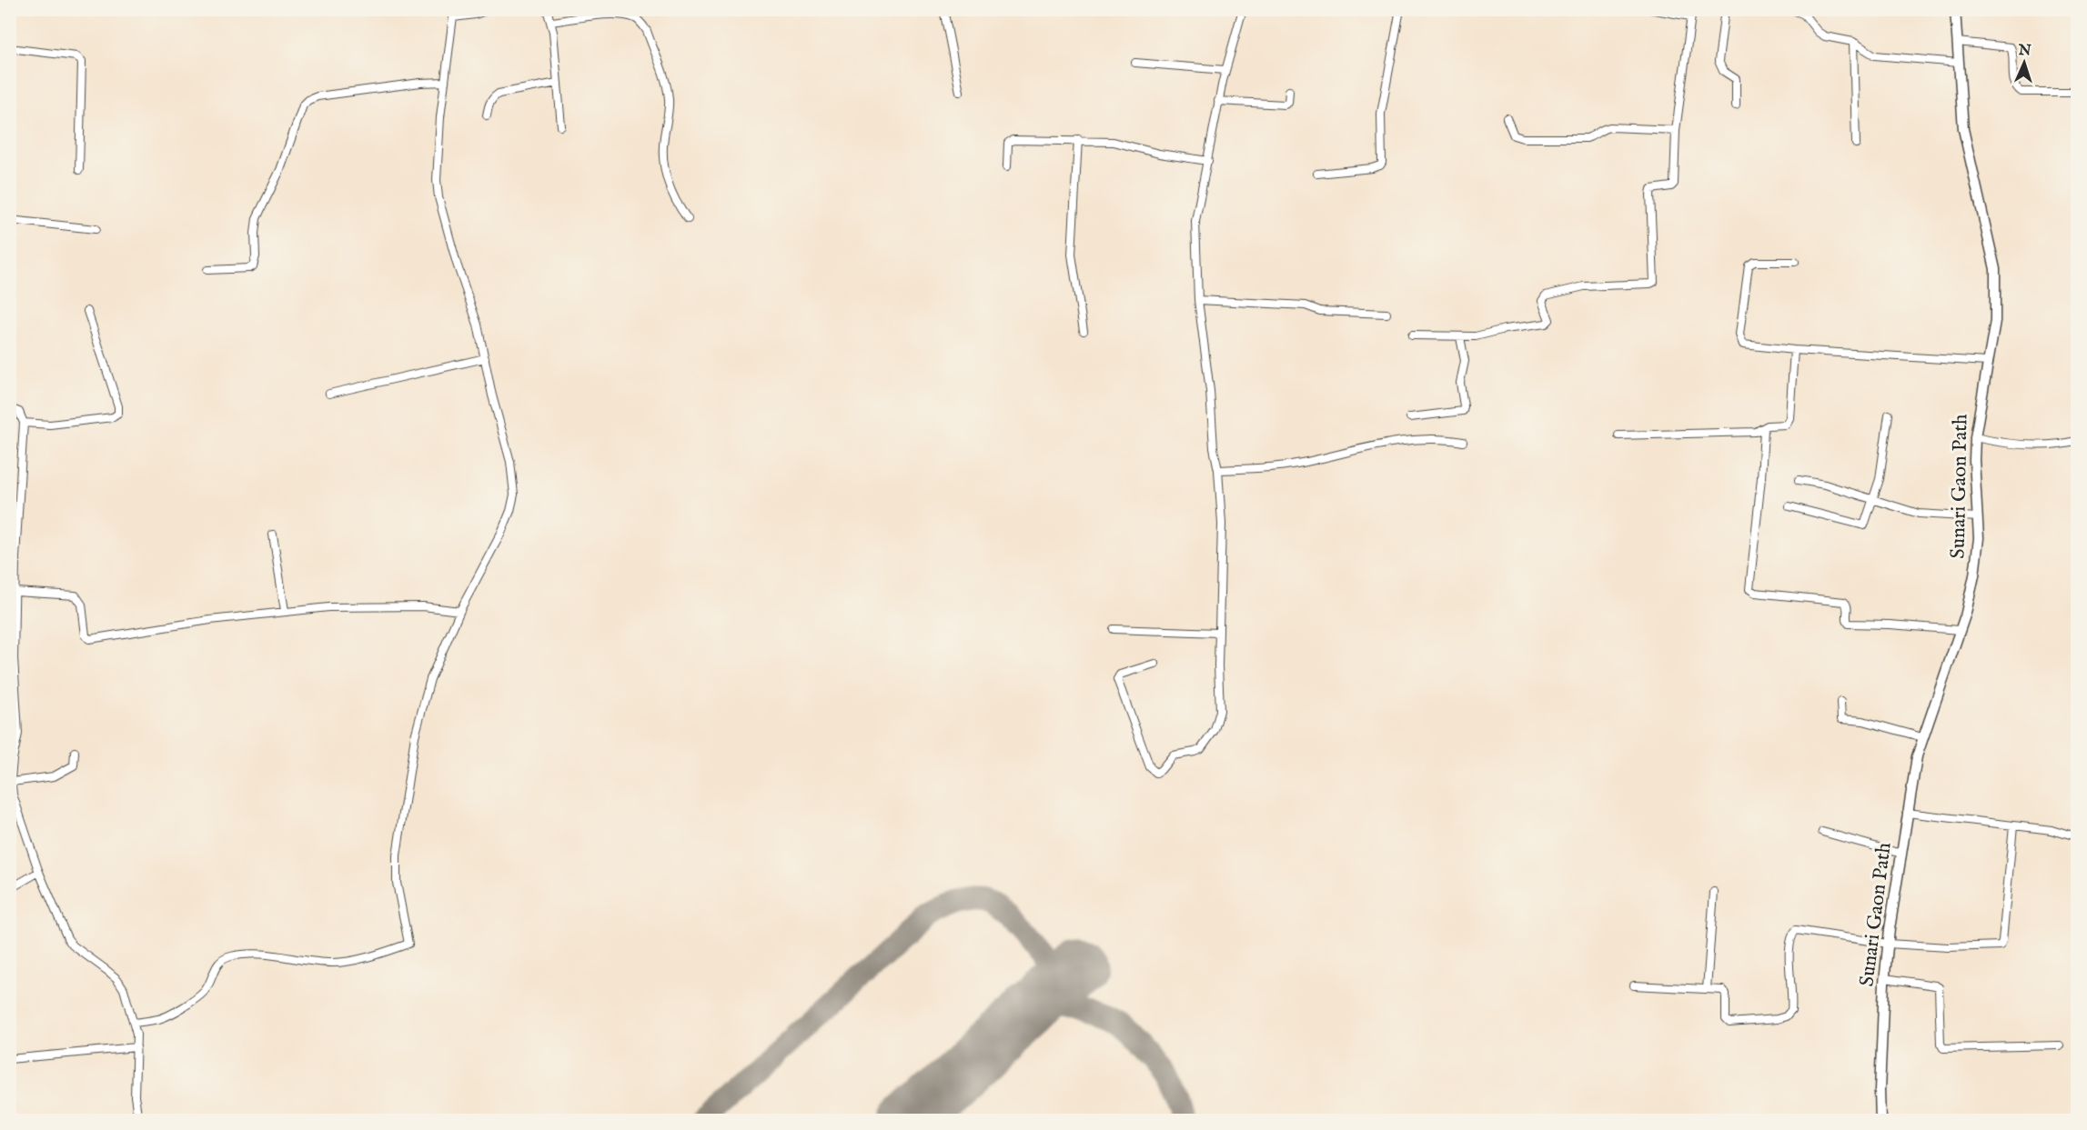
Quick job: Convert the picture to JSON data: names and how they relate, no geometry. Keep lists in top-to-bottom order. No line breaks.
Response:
{"streets":{"street":["Sunari Gaon Path"]},"north":"top"}
